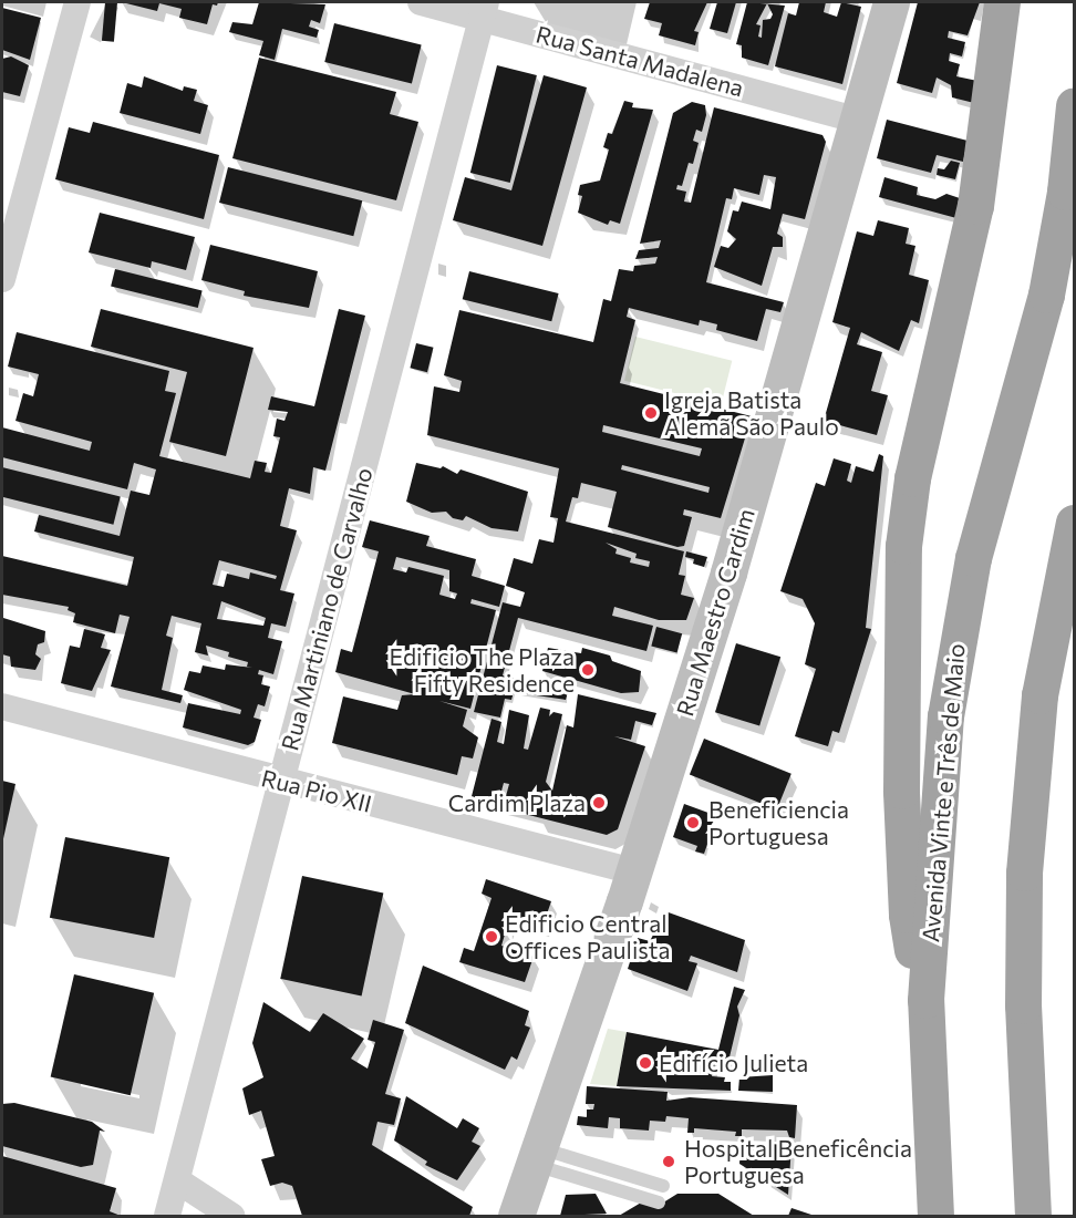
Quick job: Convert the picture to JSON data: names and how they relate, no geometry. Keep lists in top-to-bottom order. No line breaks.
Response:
{"streets":{"highway":["Avenida Vinte e Três de Maio"],"main road":["Rua Maestro Cardim"],"street":["Rua Santa Madalena","Rua Martiniano de Carvalho","Rua Pio XII"]},"crossings":[["Rua Santa Madalena","Rua Martiniano de Carvalho"],["Rua Santa Madalena","Rua Maestro Cardim"],["Rua Martiniano de Carvalho","Rua Pio XII"],["Rua Maestro Cardim","Rua Pio XII"]],"places":["Igreja Batista Alemã São Paulo","Edificio The Plaza Fifty Residence","Cardim Plaza","Beneficiencia Portuguesa","Edificio Central Offices Paulista","Edifício Julieta","Hospital Beneficência Portuguesa"]}
